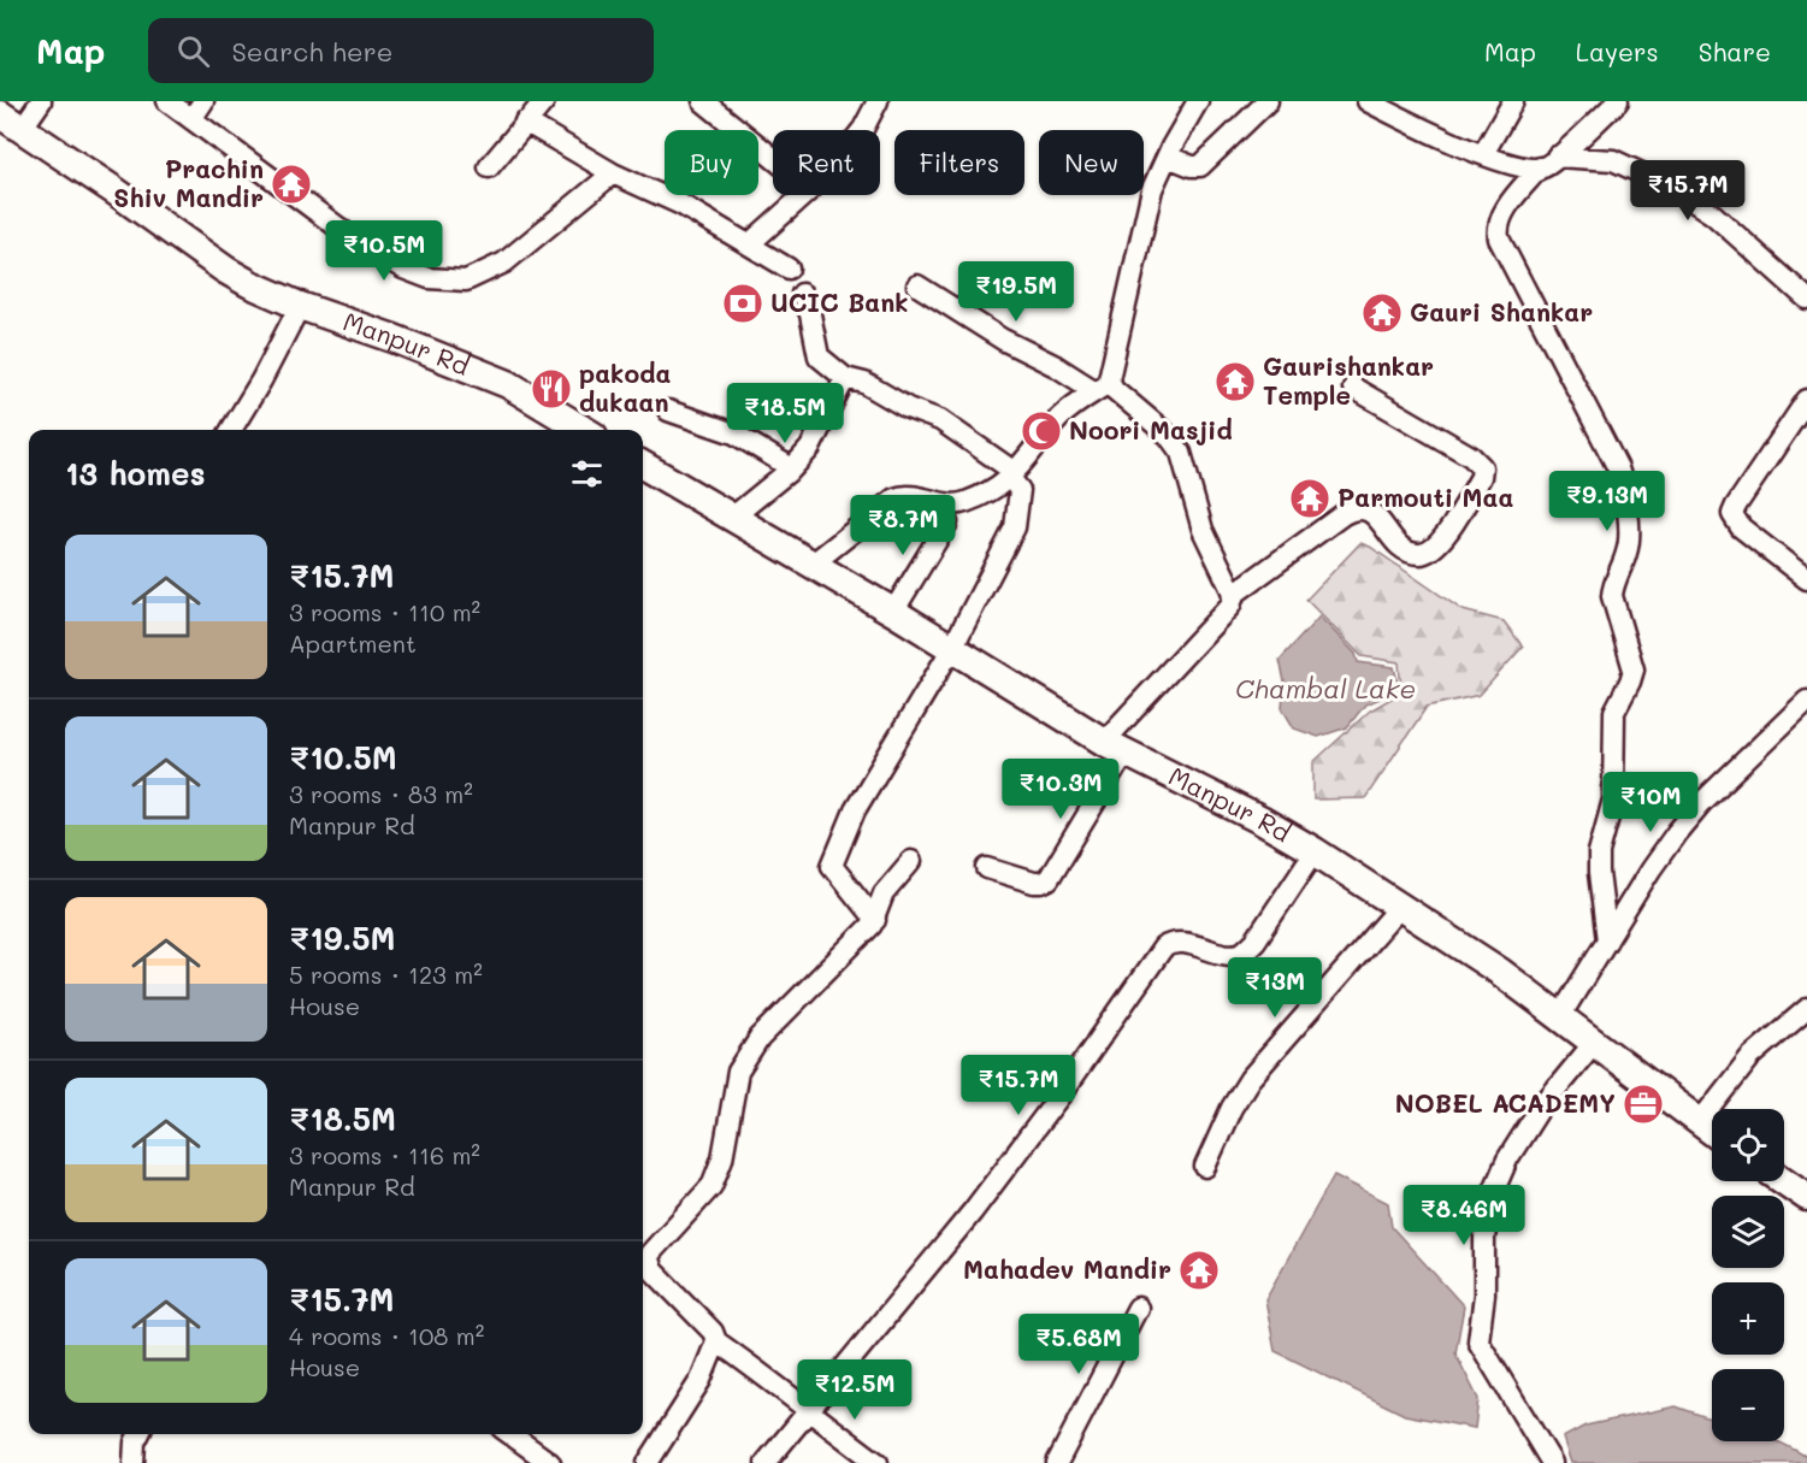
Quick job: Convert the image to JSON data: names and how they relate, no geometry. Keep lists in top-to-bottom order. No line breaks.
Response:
{"streets":{"main road":["Manpur Rd"]},"water":["Chambal Lake"],"places":{"temple":["Prachin Shiv Mandir","Gauri Shankar","Gaurishankar Temple","Parmouti Maa","Mahadev Mandir"],"bank":["UCIC Bank"],"restaurant":["pakoda dukaan"],"mosque":["Noori Masjid"],"office":["NOBEL ACADEMY"]},"page":{"header":"Map","search":"Search here","nav":["Map","Layers","Share"],"chip":["Buy","Rent","Filters","New"],"price":["₹15.7M","₹10.5M","₹19.5M","₹18.5M","₹9.13M","₹8.7M","₹10.3M","₹10M","₹13M","₹15.7M","₹8.46M","₹5.68M","₹12.5M"],"heading":"13 homes","list":[{"name":"₹15.7M","note":"3 rooms · 110 m² · Apartment"},{"name":"₹10.5M","note":"3 rooms · 83 m² · Manpur Rd"},{"name":"₹19.5M","note":"5 rooms · 123 m² · House"},{"name":"₹18.5M","note":"3 rooms · 116 m² · Manpur Rd"},{"name":"₹15.7M","note":"4 rooms · 108 m² · House"}],"map_buttons":["+","−"]}}
